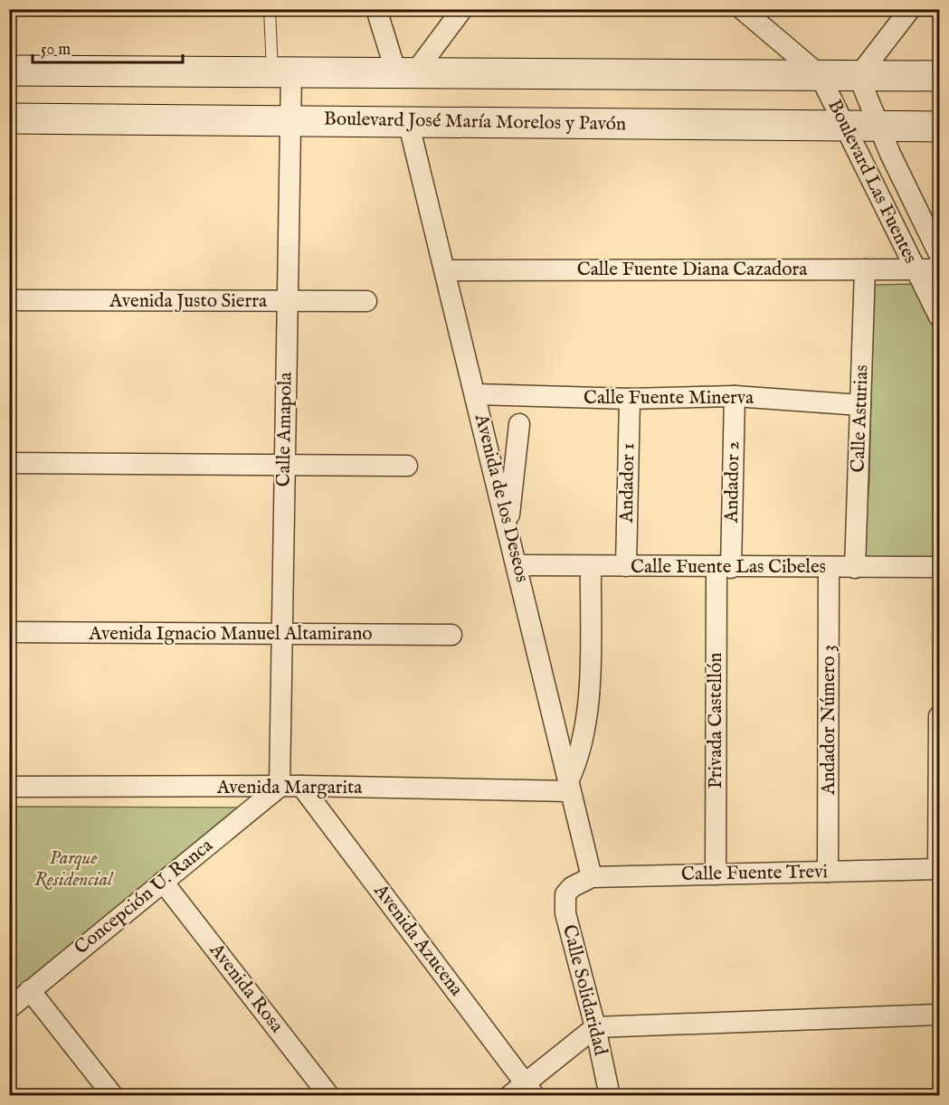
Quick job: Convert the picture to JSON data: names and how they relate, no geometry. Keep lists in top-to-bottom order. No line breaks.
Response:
{"streets":{"main road":["Boulevard José María Morelos y Pavón"],"street":["Boulevard Las Fuentes","Calle Fuente Diana Cazadora","Avenida Justo Sierra","Calle Fuente Minerva","Calle Asturias","Calle Amapola","Andador 2","Andador 1","Avenida de los Deseos","Calle Fuente Las Cibeles","Avenida Ignacio Manuel Altamirano","Andador Número 3","Privada Castellón","Avenida Margarita","Calle Fuente Trevi","Concepción U. Ranca","Avenida Azucena","Avenida Rosa","Calle Solidaridad"]},"crossings":[["Boulevard José María Morelos y Pavón","Boulevard Las Fuentes"],["Boulevard José María Morelos y Pavón","Calle Amapola"],["Boulevard José María Morelos y Pavón","Avenida de los Deseos"],["Boulevard Las Fuentes","Calle Fuente Diana Cazadora"],["Calle Fuente Diana Cazadora","Calle Asturias"],["Calle Fuente Diana Cazadora","Avenida de los Deseos"],["Avenida Justo Sierra","Calle Amapola"],["Calle Fuente Minerva","Calle Asturias"],["Calle Fuente Minerva","Andador 2"],["Calle Fuente Minerva","Andador 1"],["Calle Fuente Minerva","Avenida de los Deseos"],["Calle Asturias","Calle Fuente Las Cibeles"],["Calle Amapola","Avenida Ignacio Manuel Altamirano"],["Calle Amapola","Avenida Margarita"],["Calle Amapola","Concepción U. Ranca"],["Andador 2","Calle Fuente Las Cibeles"],["Andador 2","Privada Castellón"],["Andador 1","Calle Fuente Las Cibeles"],["Avenida de los Deseos","Calle Fuente Las Cibeles"],["Avenida de los Deseos","Avenida Margarita"],["Avenida de los Deseos","Calle Fuente Trevi"],["Calle Fuente Las Cibeles","Andador Número 3"],["Calle Fuente Las Cibeles","Privada Castellón"],["Andador Número 3","Calle Fuente Trevi"],["Privada Castellón","Calle Fuente Trevi"],["Avenida Margarita","Concepción U. Ranca"],["Avenida Margarita","Avenida Azucena"],["Calle Fuente Trevi","Calle Solidaridad"],["Concepción U. Ranca","Avenida Rosa"]],"parks":["Parque Residencial"],"scale_bar":"50 m"}
